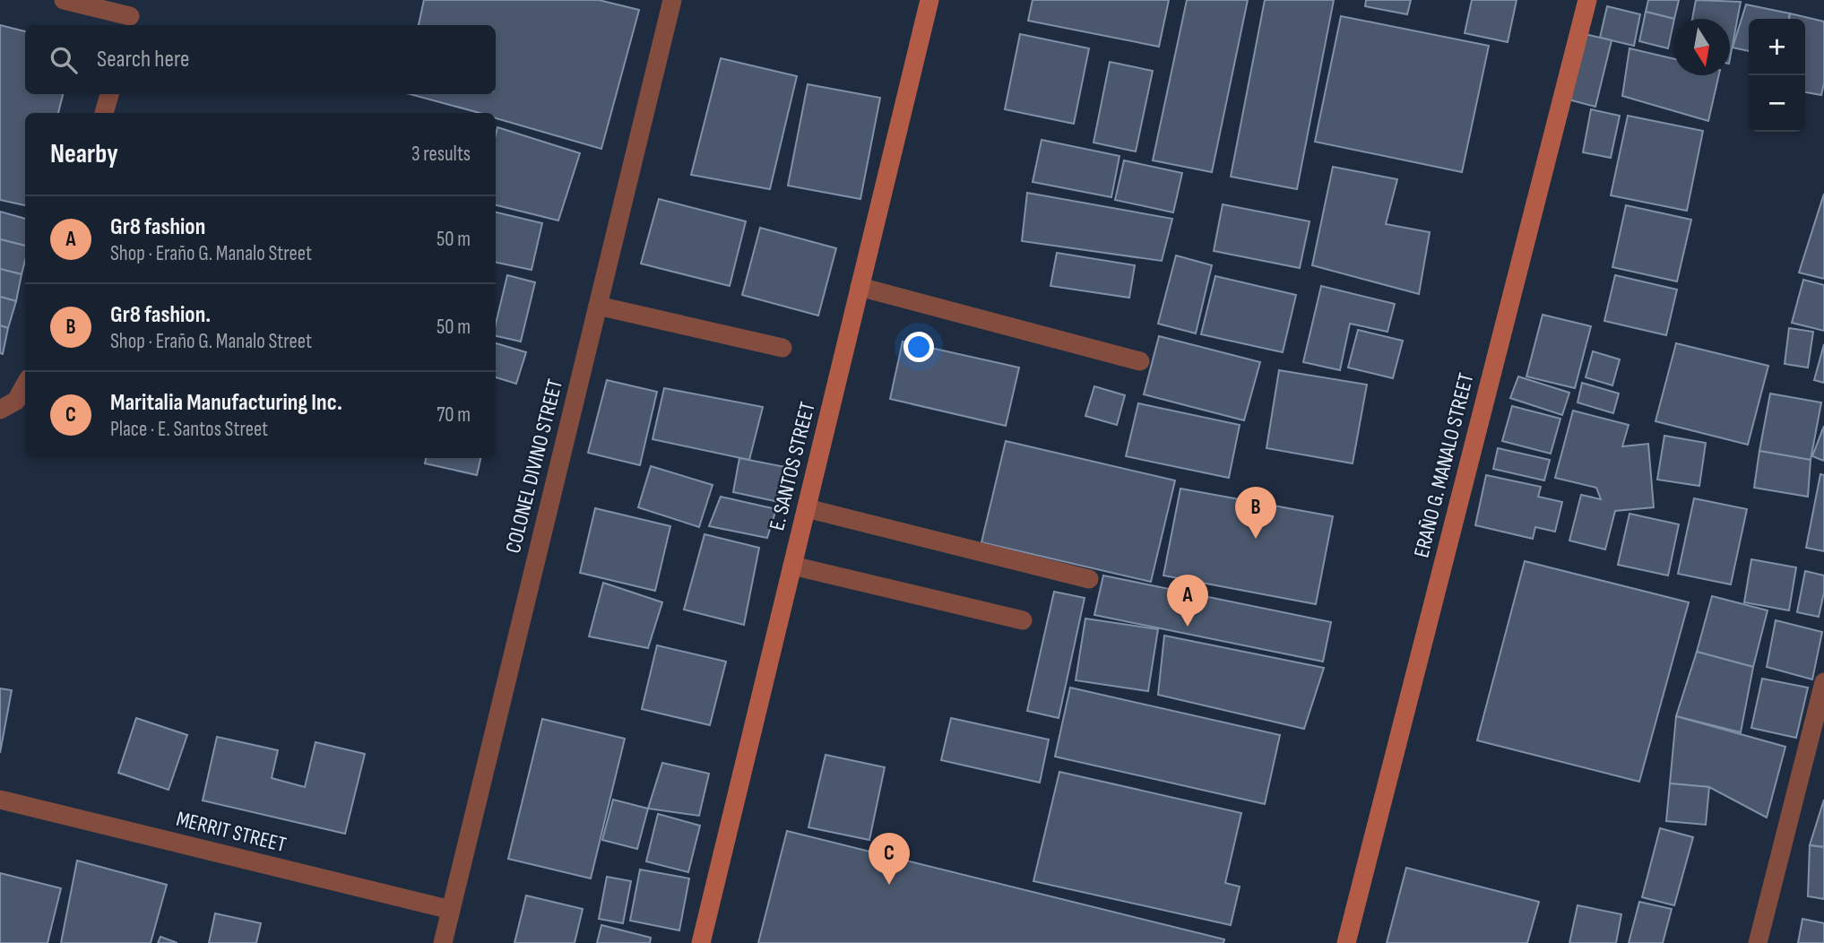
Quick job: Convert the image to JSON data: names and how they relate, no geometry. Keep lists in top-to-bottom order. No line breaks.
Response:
{"streets":{"street":["ERAÑO G. MANALO STREET","COLONEL DIVINO STREET","E. SANTOS STREET","MERRIT STREET"]},"crossings":[["COLONEL DIVINO STREET","MERRIT STREET"]],"north":"bottom","page":{"map_buttons":["+","−"],"search":"Search here","heading":["Nearby","3 results"],"list":[{"mark":"A","name":"Gr8 fashion","note":"Shop · Eraño G. Manalo Street","value":"50 m"},{"mark":"B","name":"Gr8 fashion.","note":"Shop · Eraño G. Manalo Street","value":"50 m"},{"mark":"C","name":"Maritalia Manufacturing Inc.","note":"Place · E. Santos Street","value":"70 m"}],"pins":["B","A","C"]}}
